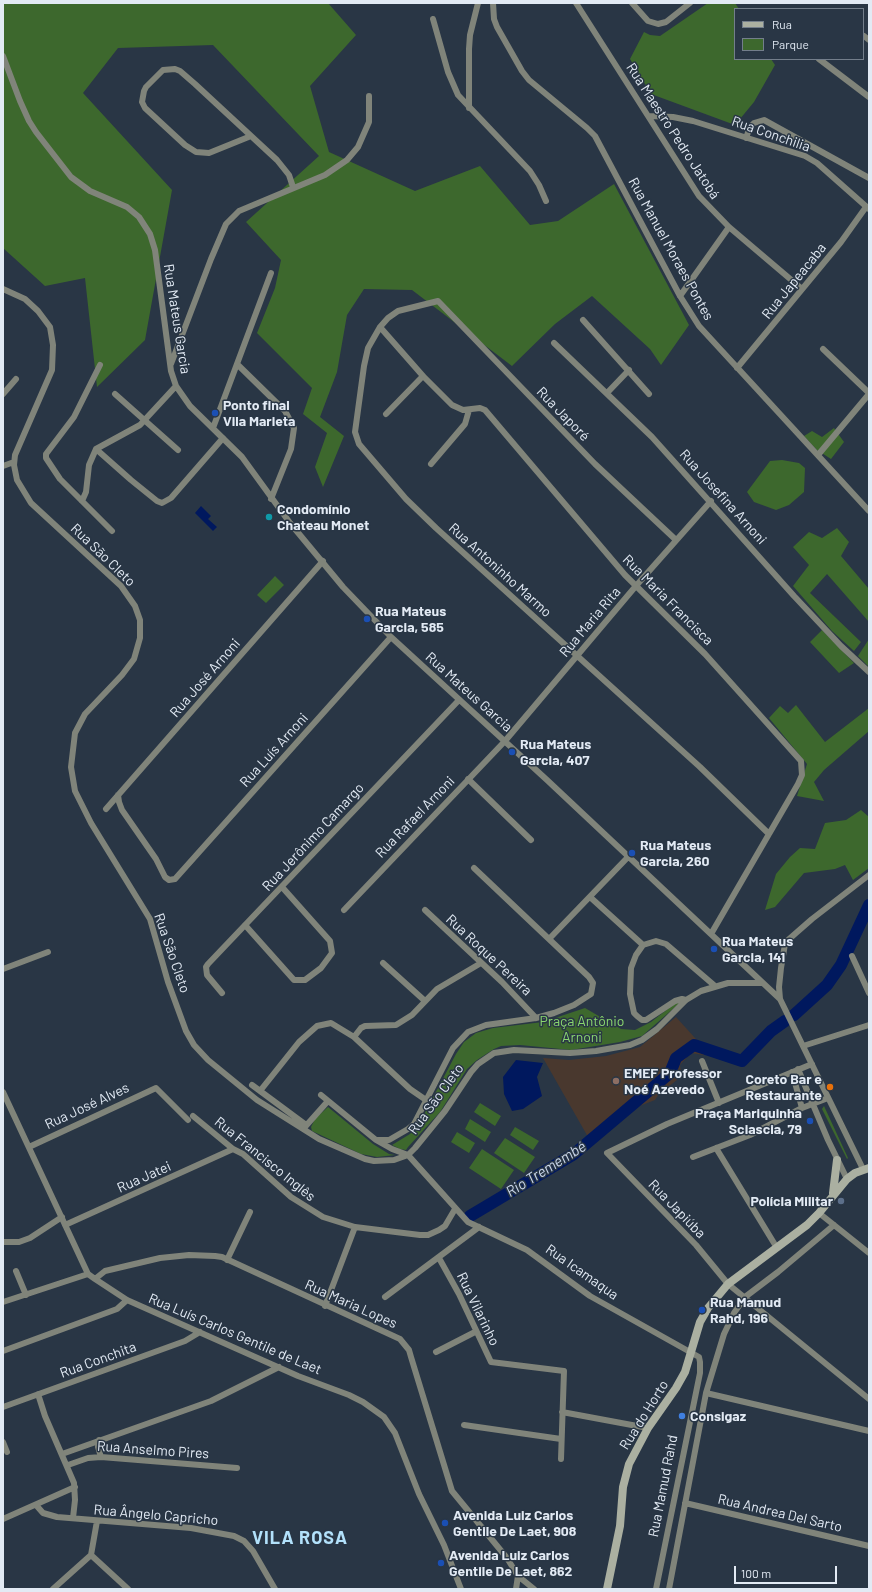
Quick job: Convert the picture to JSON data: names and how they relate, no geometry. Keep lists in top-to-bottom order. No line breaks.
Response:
{"streets":{"main road":["Rua do Horto"],"street":["Rua Maestro Pedro Jatobá","Rua Conchilia","Rua Manuel Moraes Pontes","Rua Japeacaba","Rua Mateus Garcia","Rua Japoré","Rua Josefina Arnoni","Rua São Cleto","Rua Antoninho Marmo","Rua Maria Francisca","Rua Maria Rita","Rua José Arnoni","Rua Luís Arnoni","Rua Rafael Arnoni","Rua Jerônimo Camargo","Rua Roque Pereira","Rua José Alves","Rua Francisco Inglês","Rua Jatei","Rua Japiúba","Rua Icamaqua","Rua Maria Lopes","Rua Vilarinho","Rua Luís Carlos Gentile de Laet","Rua Conchita","Rua Anselmo Pires","Rua Mamud Rahd","Rua Andrea Del Sarto","Rua Ângelo Capricho"]},"crossings":[["Rua Maestro Pedro Jatobá","Rua Conchilia"],["Rua Maestro Pedro Jatobá","Rua Japeacaba"],["Rua Conchilia","Rua Japeacaba"],["Rua Manuel Moraes Pontes","Rua Japeacaba"],["Rua Mateus Garcia","Rua São Cleto"],["Rua Mateus Garcia","Rua Maria Francisca"],["Rua Mateus Garcia","Rua Maria Rita"],["Rua Mateus Garcia","Rua José Arnoni"],["Rua Mateus Garcia","Rua Luís Arnoni"],["Rua Mateus Garcia","Rua Rafael Arnoni"],["Rua Mateus Garcia","Rua Jerônimo Camargo"],["Rua Japoré","Rua Antoninho Marmo"],["Rua Japoré","Rua Maria Rita"],["Rua Josefina Arnoni","Rua Maria Rita"],["Rua São Cleto","Rua Icamaqua"],["Rua Antoninho Marmo","Rua Maria Francisca"],["Rua Antoninho Marmo","Rua Maria Rita"],["Rua Maria Francisca","Rua Maria Rita"],["Rua Maria Rita","Rua Rafael Arnoni"],["Rua José Arnoni","Rua Luís Arnoni"],["Rua José Alves","Rua Francisco Inglês"],["Rua José Alves","Rua Luís Carlos Gentile de Laet"],["Rua Francisco Inglês","Rua Jatei"],["Rua Francisco Inglês","Rua Icamaqua"],["Rua Jatei","Rua Luís Carlos Gentile de Laet"],["Rua Icamaqua","Rua do Horto"],["Rua Icamaqua","Rua Mamud Rahd"],["Rua Maria Lopes","Rua Luís Carlos Gentile de Laet"],["Rua Luís Carlos Gentile de Laet","Rua Conchita"],["Rua do Horto","Rua Mamud Rahd"],["Rua Mamud Rahd","Rua Andrea Del Sarto"]],"districts":["VILA ROSA"],"water":["Rio Tremembé"],"parks":["Praça Antônio Arnoni"],"places":["Ponto final Vila Marieta","Condomínio Chateau Monet","Rua Mateus Garcia, 585","Rua Mateus Garcia, 407","Rua Mateus Garcia, 260","Rua Mateus Garcia, 141","EMEF Professor Noé Azevedo","Coreto Bar e Restaurante","Praça Mariquinha Sciascia, 79","Polícia Militar","Rua Mamud Rahd, 196","Consigaz","Avenida Luiz Carlos Gentile De Laet, 908","Avenida Luiz Carlos Gentile De Laet, 862"],"legend":["Rua","Parque"],"scale_bar":"100 m"}
